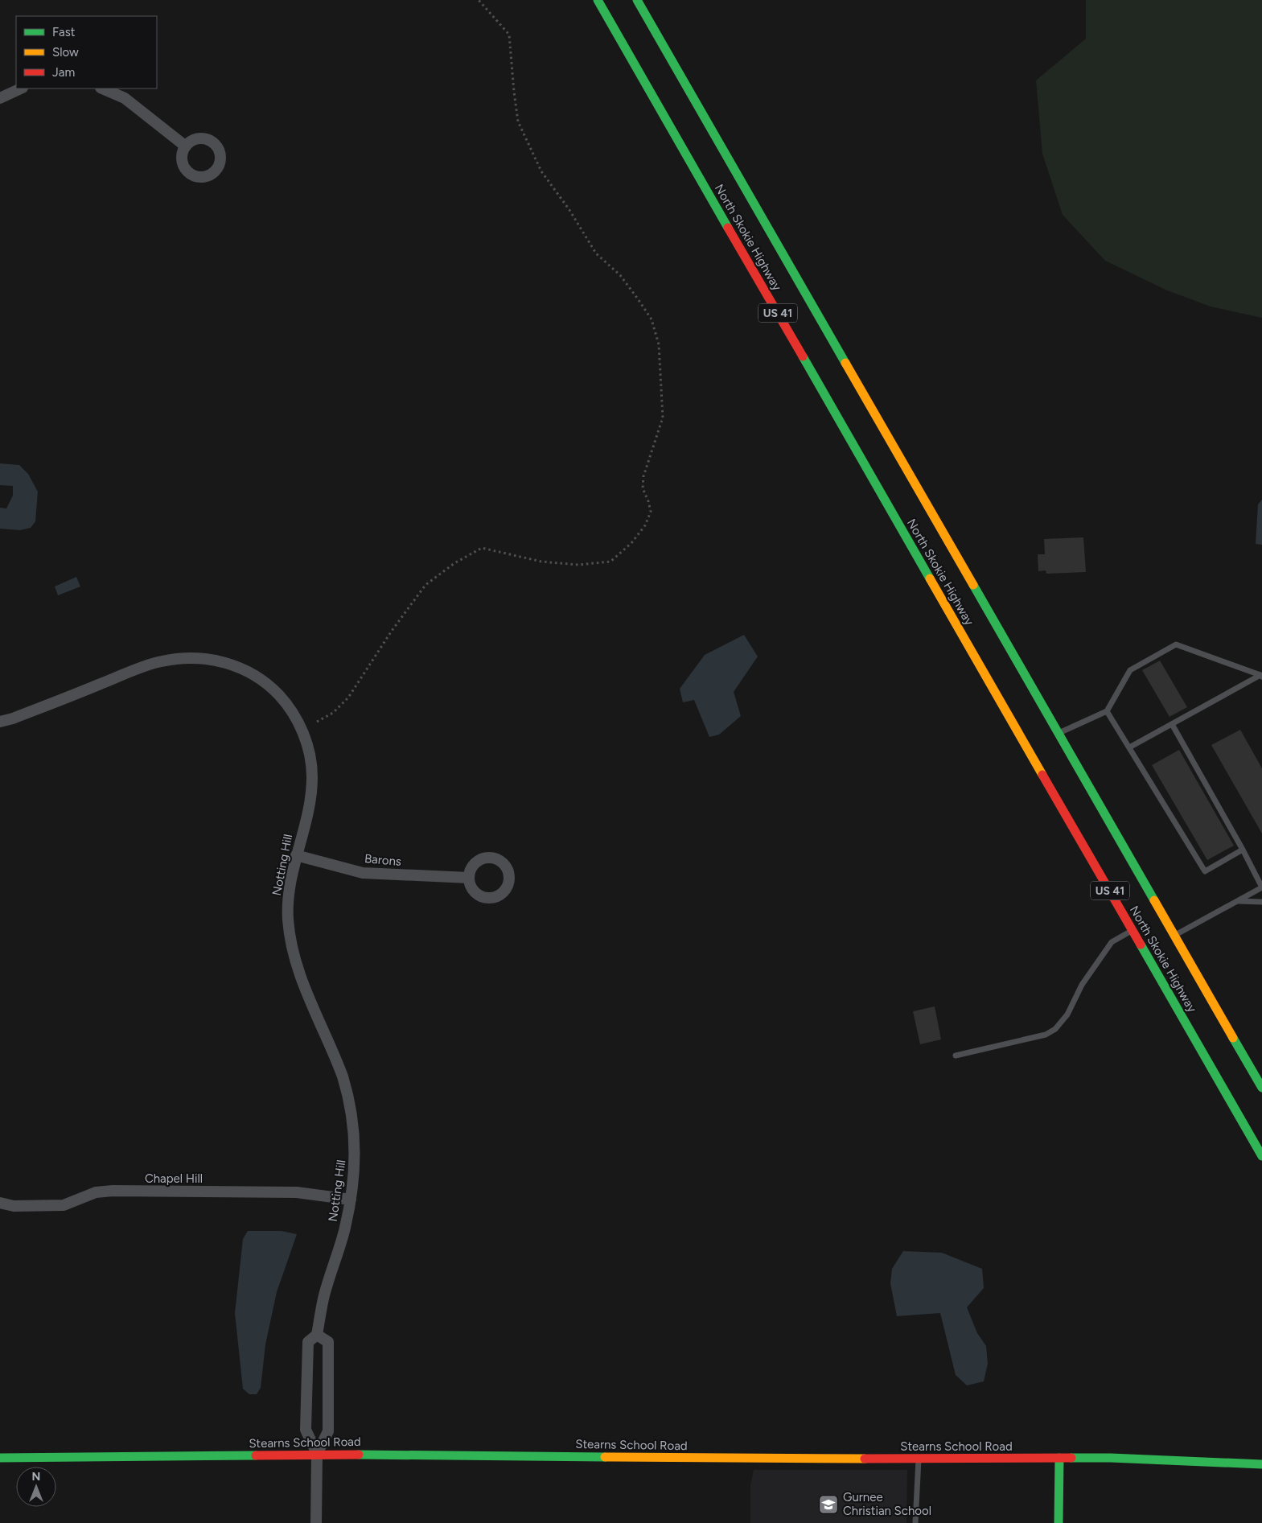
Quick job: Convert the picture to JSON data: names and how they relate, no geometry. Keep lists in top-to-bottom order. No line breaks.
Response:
{"streets":{"main road":["North Skokie Highway","US 41","Stearns School Road"],"street":["Barons","Notting Hill","Chapel Hill"]},"crossings":[["Barons","Notting Hill"],["Notting Hill","Chapel Hill"],["Notting Hill","Stearns School Road"]],"places":{"school or university":["Gurnee Christian School"]},"legend":["Fast","Slow","Jam"],"north":"top"}
